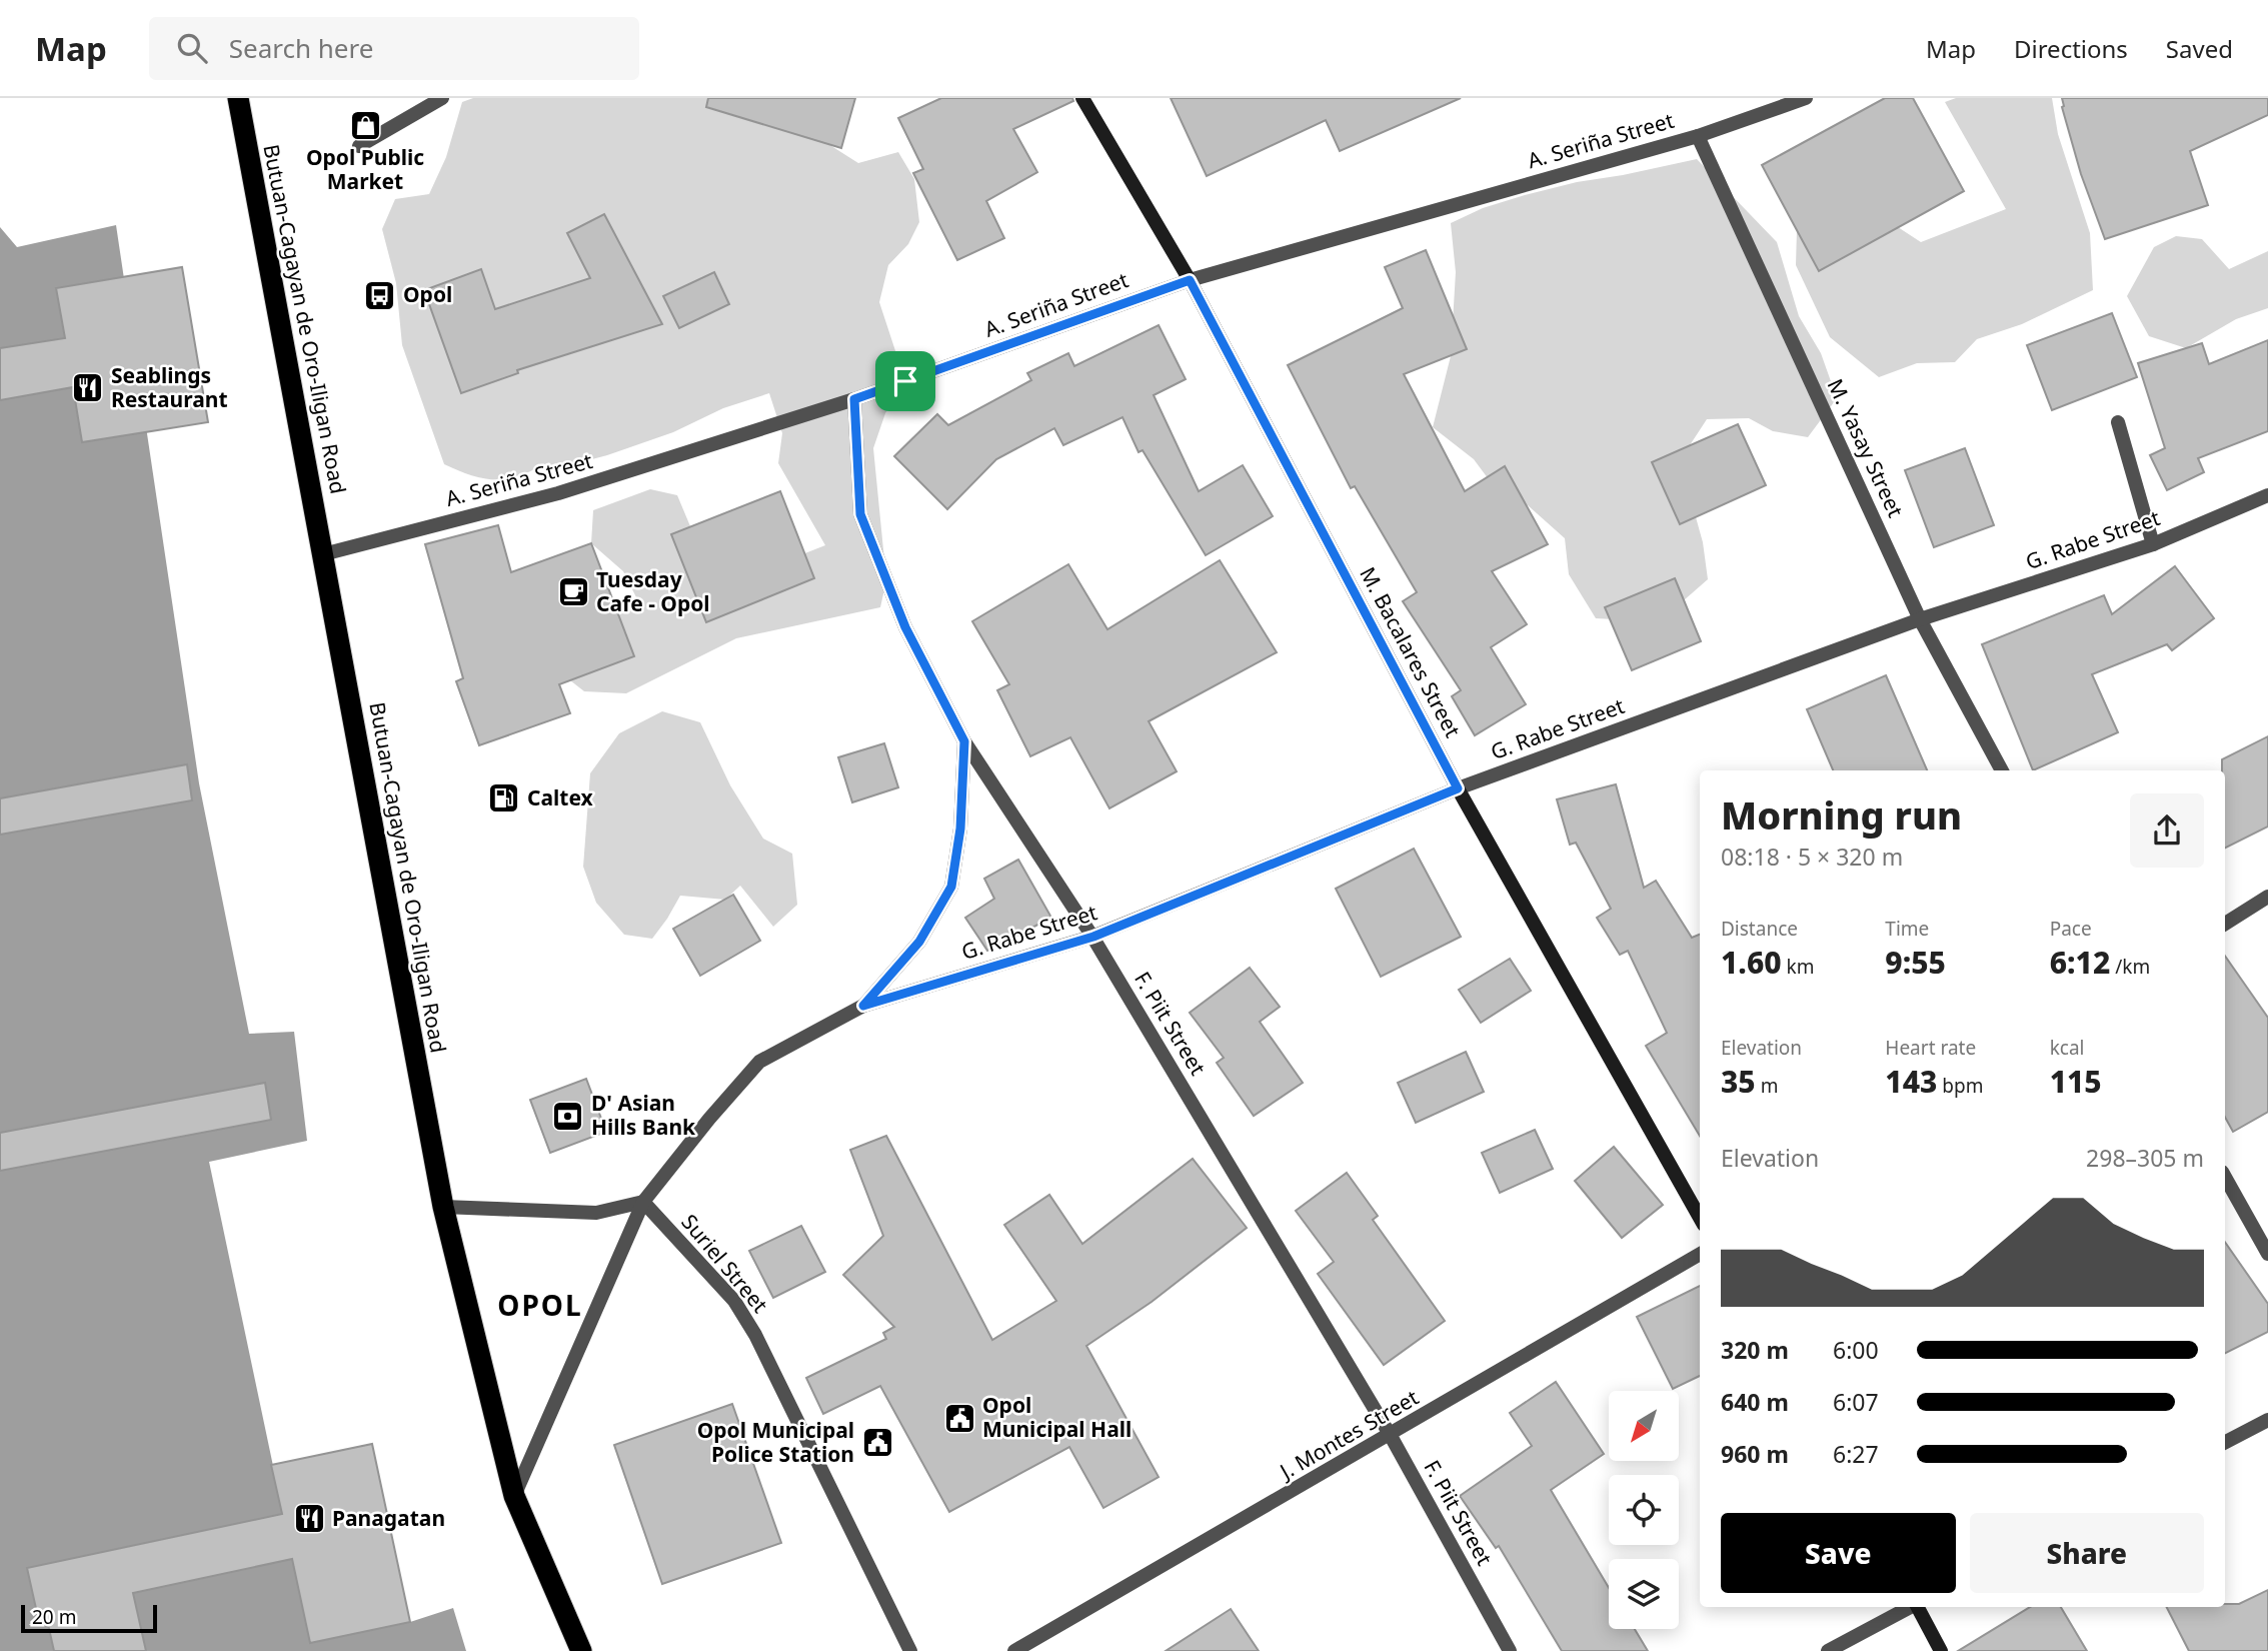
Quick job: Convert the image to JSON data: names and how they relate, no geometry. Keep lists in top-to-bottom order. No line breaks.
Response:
{"streets":{"highway":["Butuan-Cagayan de Oro-Iligan Road"],"street":["A. Seriña Street","M. Yasay Street","G. Rabe Street","M. Bacalares Street","F. Piit Street","Suriel Street","J. Montes Street"]},"crossings":[["A. Seriña Street","Butuan-Cagayan de Oro-Iligan Road"],["A. Seriña Street","M. Yasay Street"],["A. Seriña Street","M. Bacalares Street"],["A. Seriña Street","F. Piit Street"],["Butuan-Cagayan de Oro-Iligan Road","G. Rabe Street"],["M. Yasay Street","G. Rabe Street"],["G. Rabe Street","M. Bacalares Street"],["G. Rabe Street","F. Piit Street"],["G. Rabe Street","Suriel Street"],["F. Piit Street","J. Montes Street"]],"districts":["OPOL"],"places":{"shop":["Opol Public Market"],"bus stop":["Opol"],"restaurant":["Seablings Restaurant","Panagatan"],"cafe":["Tuesday Cafe - Opol"],"fuel station":["Caltex"],"bank":["D' Asian Hills Bank"],"public building":["Opol Municipal Hall","Opol Municipal Police Station"]},"scale_bar":"20 m","north":"bottom left","page":{"header":"Map","search":"Search here","nav":["Map","Directions","Saved"],"heading":["Morning run","08:18 · 5 × 320 m"],"stats":[["Distance","1.60 km"],["Time","9:55"],["Pace","6:12 /km"],["Elevation","35 m"],["Heart rate","143 bpm"],["kcal","115"]],"chart":["Elevation","298–305 m"],"list":[{"name":"320 m","note":"6:00"},{"name":"640 m","note":"6:07"},{"name":"960 m","note":"6:27"}],"buttons":["Save","Share"],"scale":"20 m"}}
